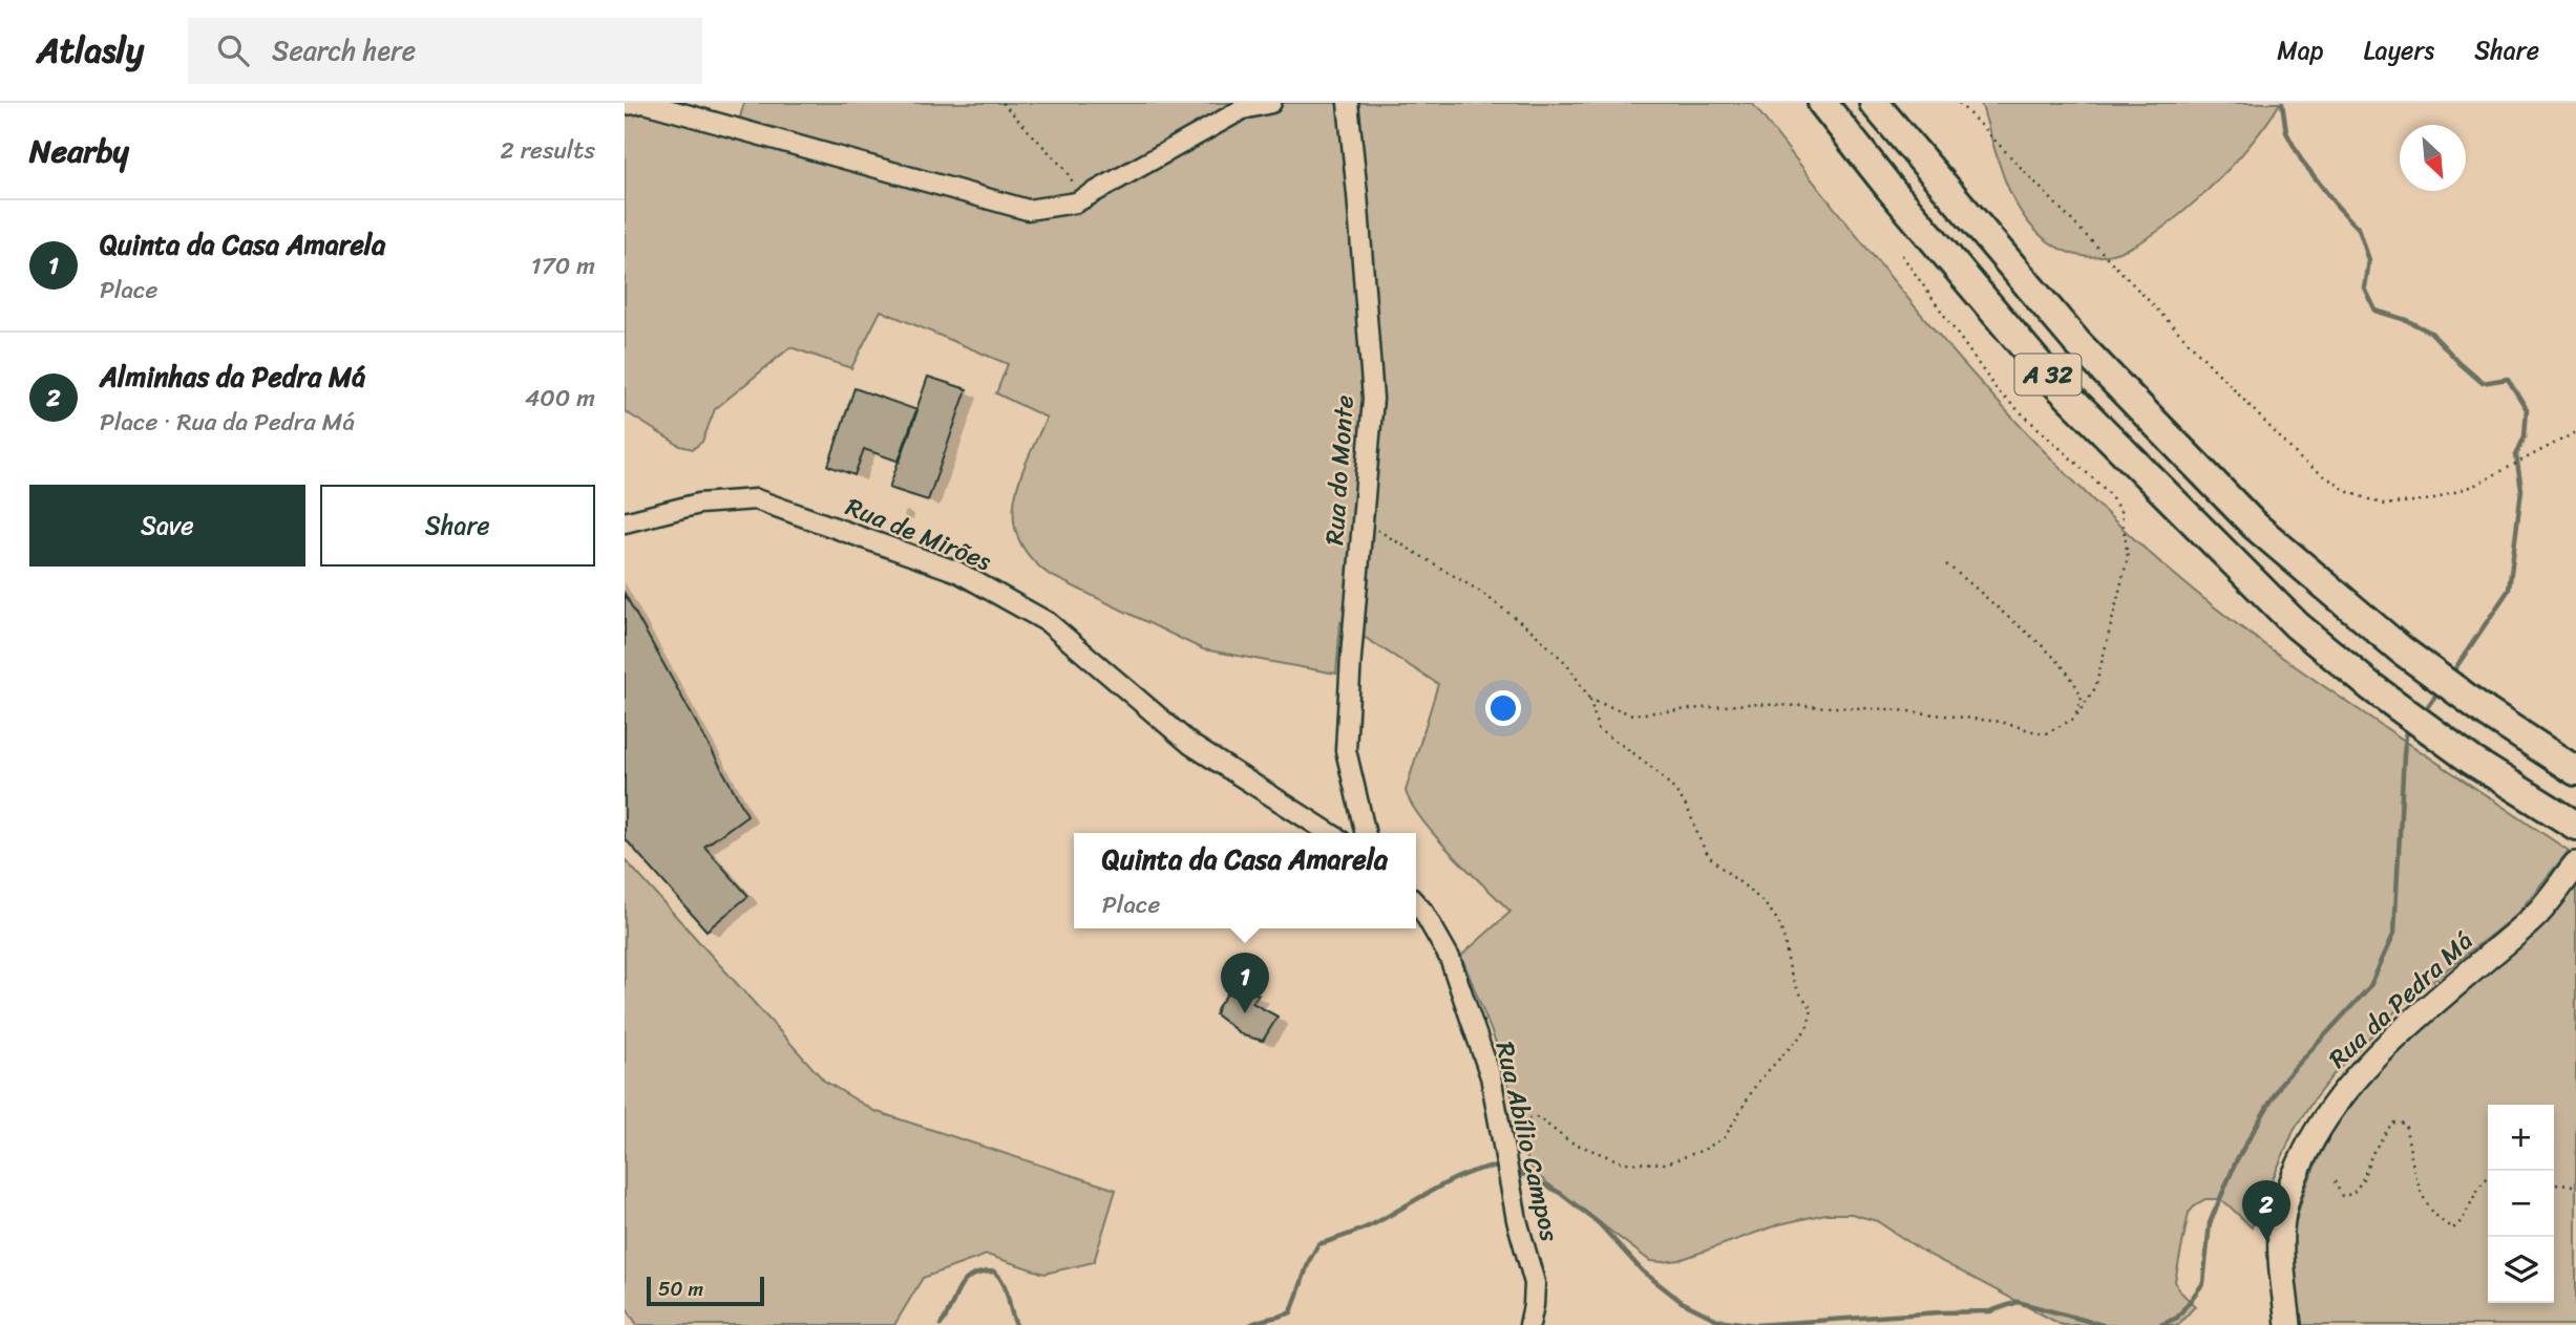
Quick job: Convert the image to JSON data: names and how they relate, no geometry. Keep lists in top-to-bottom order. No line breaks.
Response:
{"streets":{"highway":["A 32"],"main road":["Rua da Pedra Má"],"street":["Rua do Monte","Rua de Mirões","Rua Abílio Campos"]},"scale_bar":"50 m","north":"bottom right","page":{"header":"Atlasly","search":"Search here","nav":["Map","Layers","Share"],"heading":["Nearby","2 results"],"list":[{"mark":"1","name":"Quinta da Casa Amarela","note":"Place","value":"170 m"},{"mark":"2","name":"Alminhas da Pedra Má","note":"Place · Rua da Pedra Má","value":"400 m"}],"buttons":["Save","Share"],"popup":["Quinta da Casa Amarela","Place"],"pins":["1","2"],"map_buttons":["+","−"],"scale":"50 m"}}
